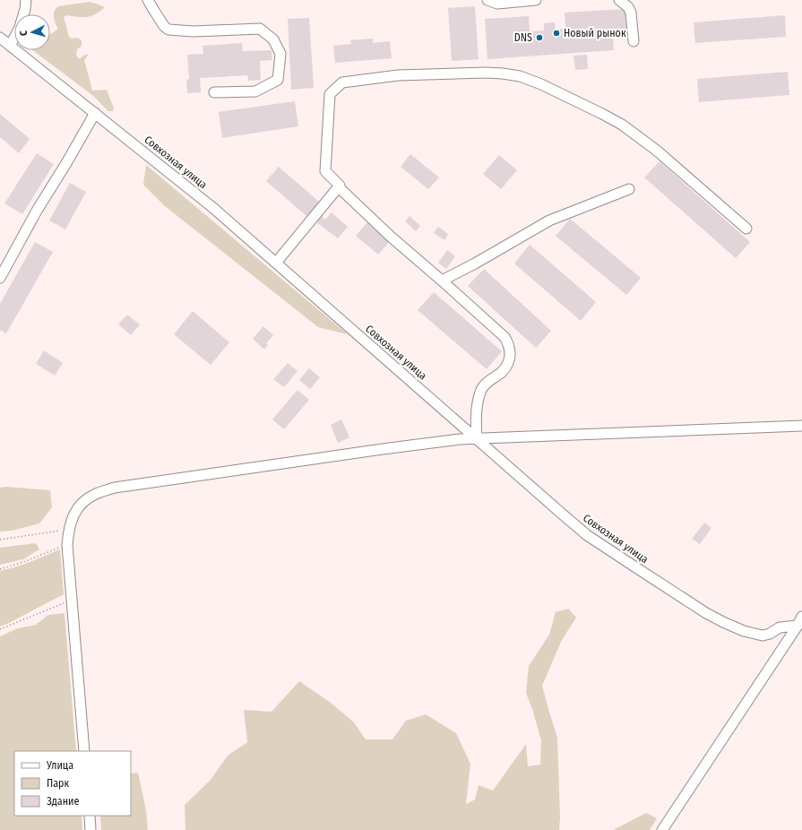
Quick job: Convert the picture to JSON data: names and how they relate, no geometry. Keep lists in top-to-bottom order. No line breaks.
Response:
{"streets":{"street":["Совхозная улица"]},"places":["Новый рынок","DNS"],"legend":["Улица","Парк","Здание"],"north":"left"}
